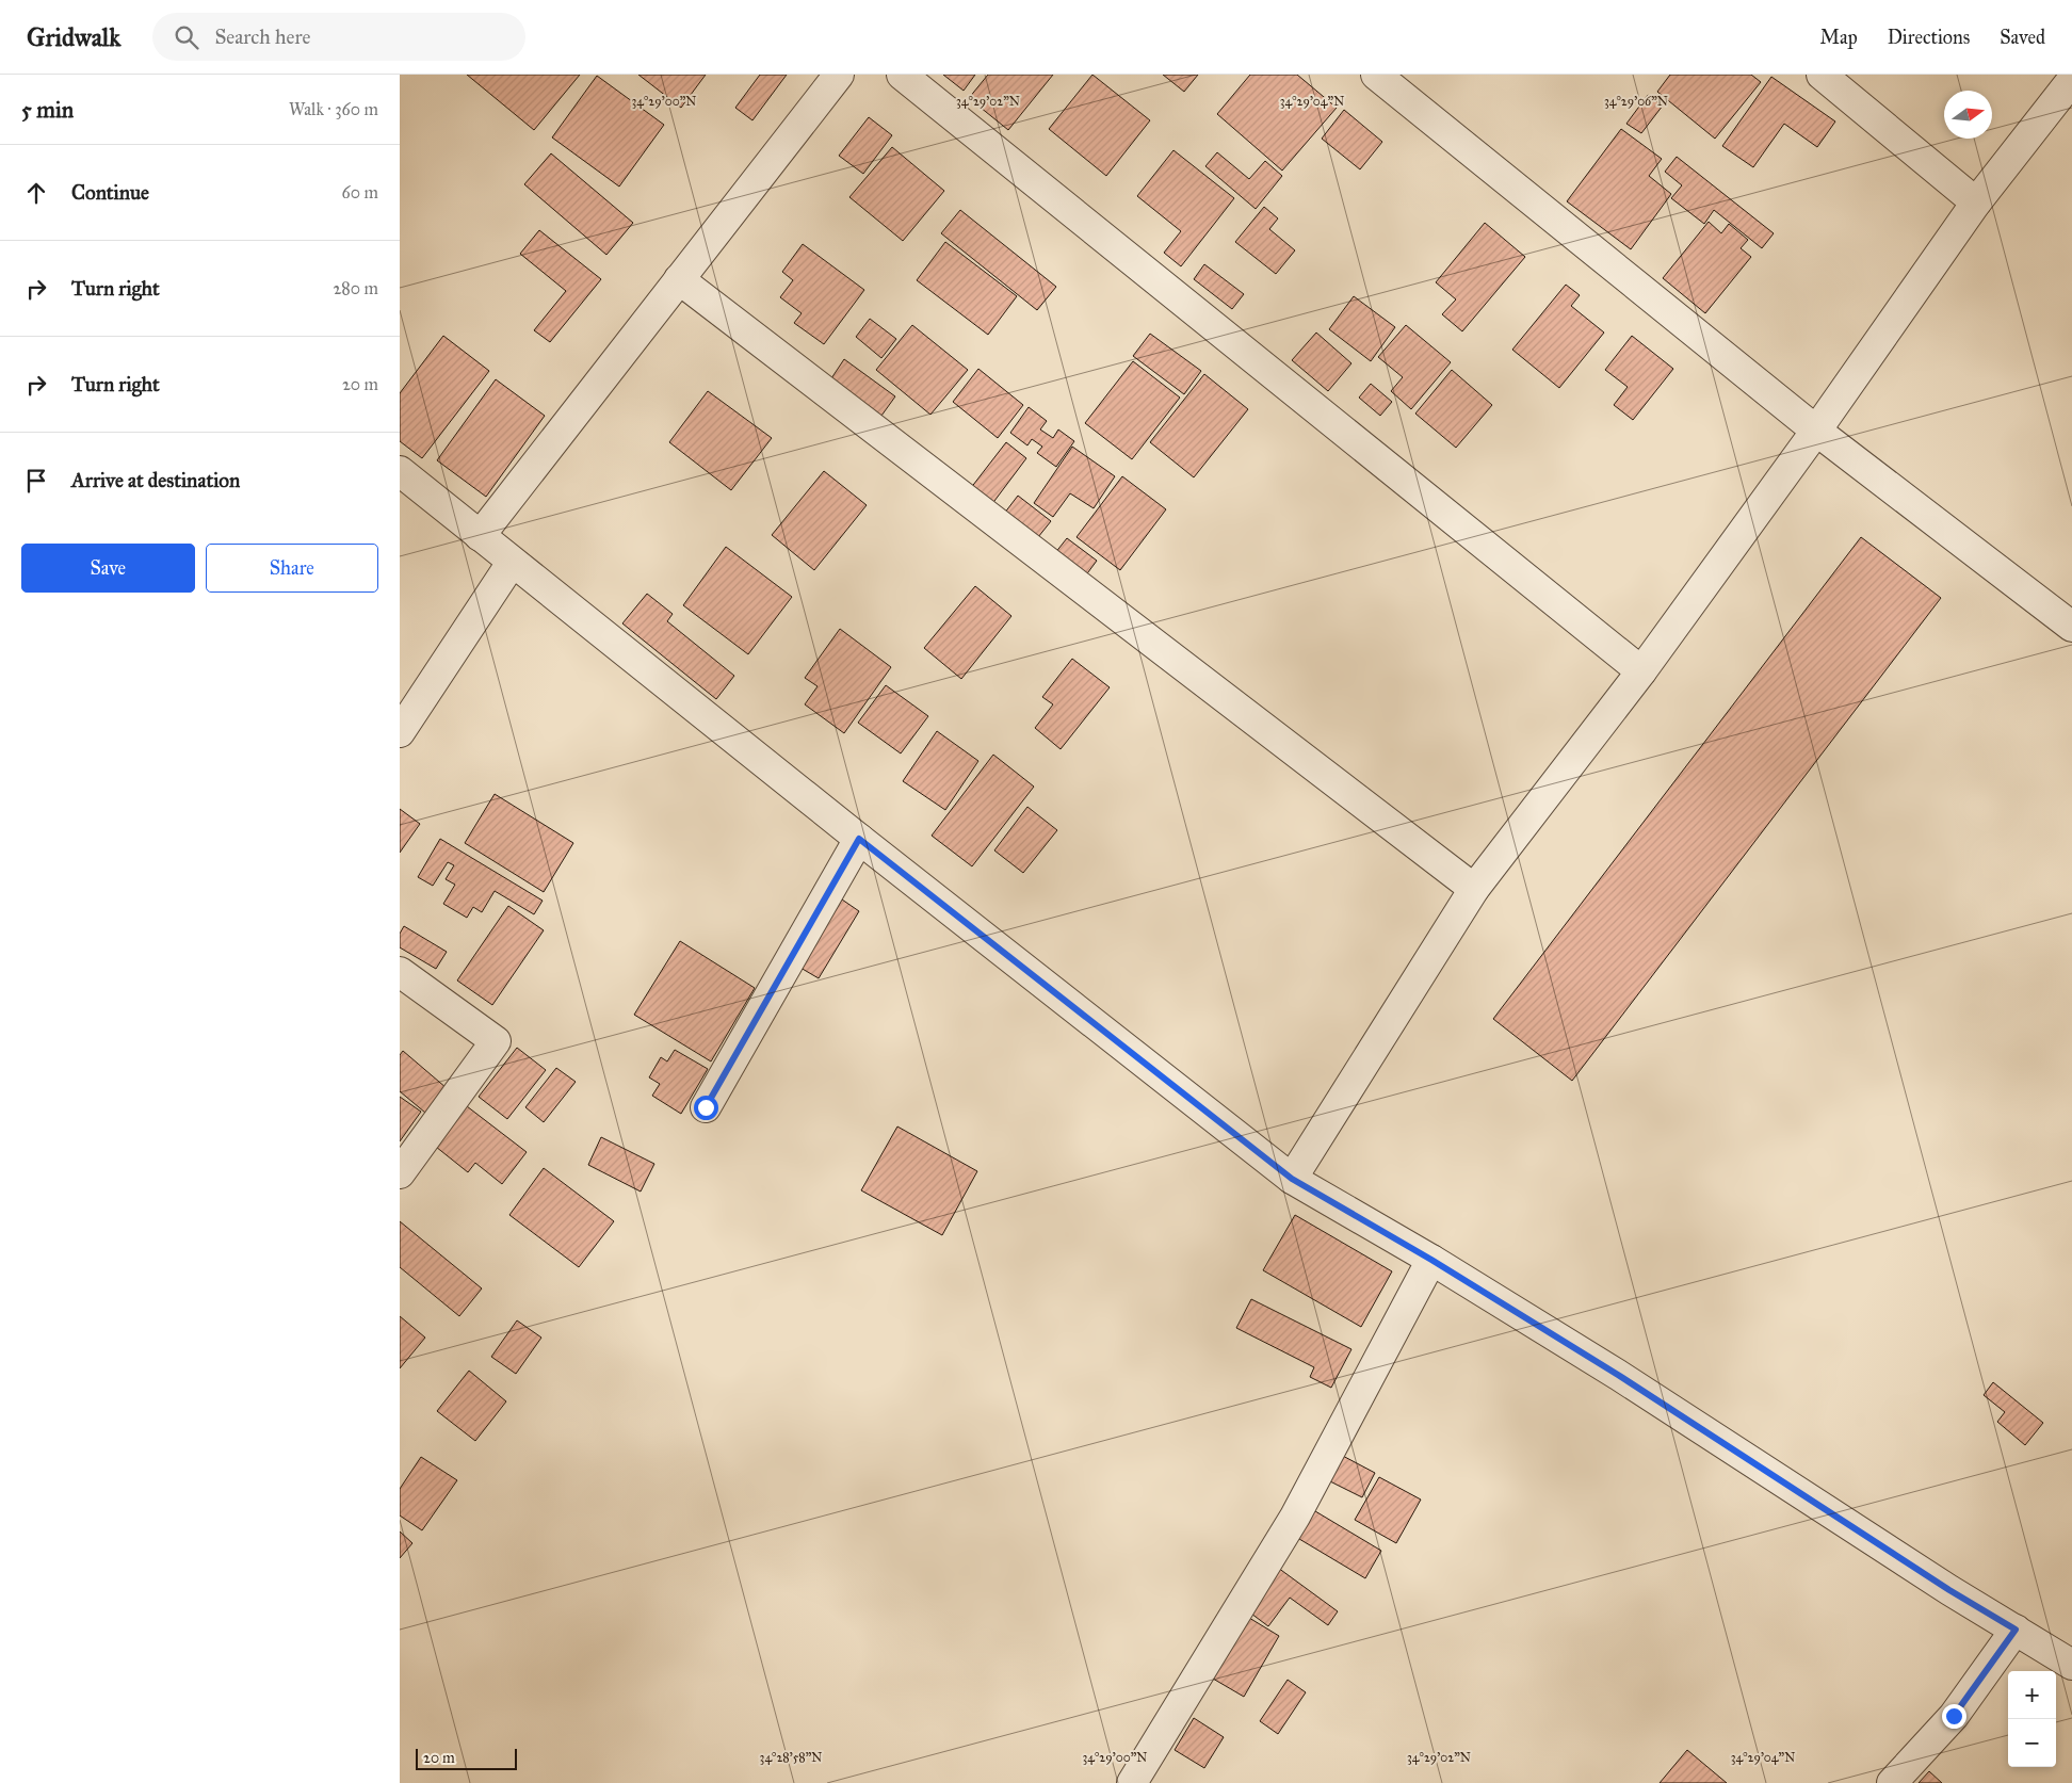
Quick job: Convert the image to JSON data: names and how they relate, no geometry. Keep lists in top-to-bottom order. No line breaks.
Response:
{"scale_bar":"20 m","north":"right","page":{"header":"Gridwalk","search":"Search here","nav":["Map","Directions","Saved"],"heading":["5 min","Walk · 360 m"],"list":[["Continue","60 m"],["Turn right","280 m"],["Turn right","20 m"],"Arrive at destination"],"buttons":["Save","Share"],"map_buttons":["+","−"],"scale":"20 m"},"coordinates":["34°29'00\"N","34°29'02\"N","34°29'04\"N","34°29'06\"N","34°28'58\"N"]}
